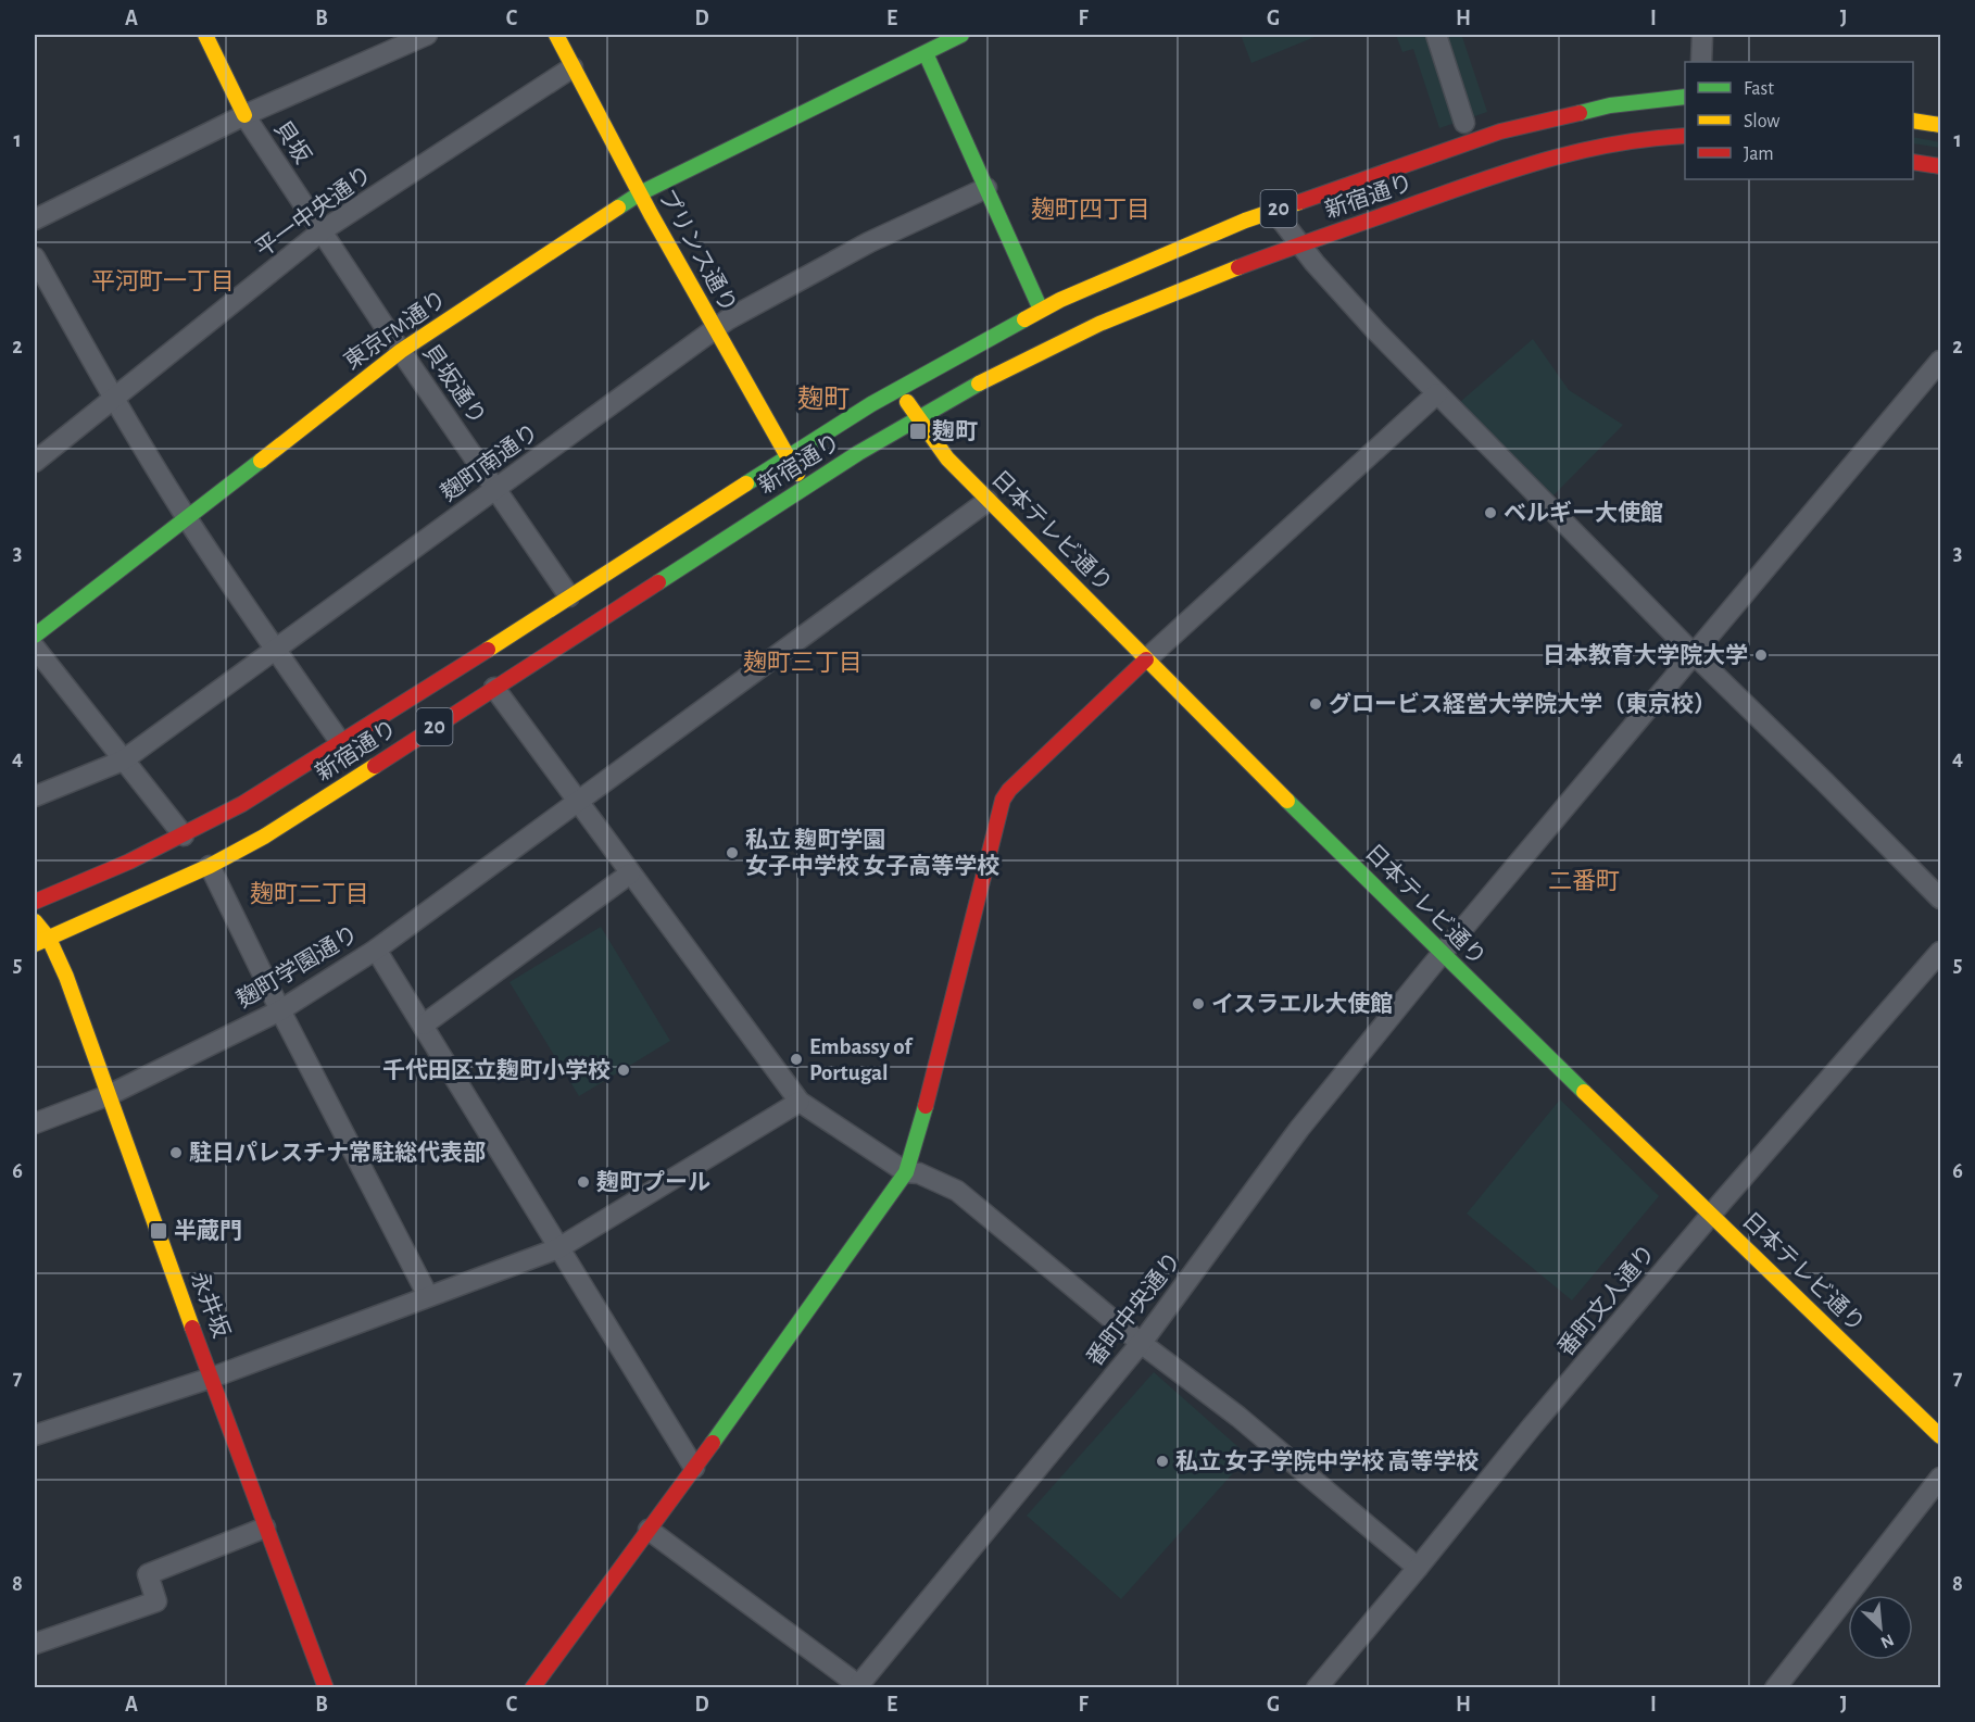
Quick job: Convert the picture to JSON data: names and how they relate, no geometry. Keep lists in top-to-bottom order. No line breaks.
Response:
{"streets":{"main road":["新宿通り","20","プリンス通り","東京FM通り","日本テレビ通り","永井坂"],"street":["貝坂","平一中央通り","貝坂通り","麹町南通り","麹町学園通り","番町文人通り","番町中央通り"]},"crossings":[["貝坂","平一中央通り"],["貝坂","貝坂通り"],["新宿通り","プリンス通り"],["新宿通り","貝坂通り"],["新宿通り","日本テレビ通り"],["新宿通り","永井坂"],["平一中央通り","プリンス通り"],["平一中央通り","貝坂通り"],["プリンス通り","東京FM通り"],["プリンス通り","麹町南通り"],["東京FM通り","貝坂通り"],["貝坂通り","麹町南通り"],["日本テレビ通り","麹町学園通り"],["日本テレビ通り","番町文人通り"],["日本テレビ通り","番町中央通り"],["麹町学園通り","永井坂"]],"districts":["麹町四丁目","平河町一丁目","麹町","麹町三丁目","二番町","麹町二丁目"],"places":{"transit":["麹町","半蔵門"],"other":["ベルギー大使館","日本教育大学院大学","グロービス経営大学院大学（東京校）","私立 麹町学園 女子中学校 女子高等学校","イスラエル大使館","Embassy of Portugal","千代田区立麹町小学校","駐日パレスチナ常駐総代表部","麹町プール","私立 女子学院中学校 高等学校"]},"legend":["Fast","Slow","Jam"],"north":"bottom right","grid":{"columns":["A","B","C","D","E","F","G","H","I","J"],"rows":["1","2","3","4","5","6","7","8"]}}
